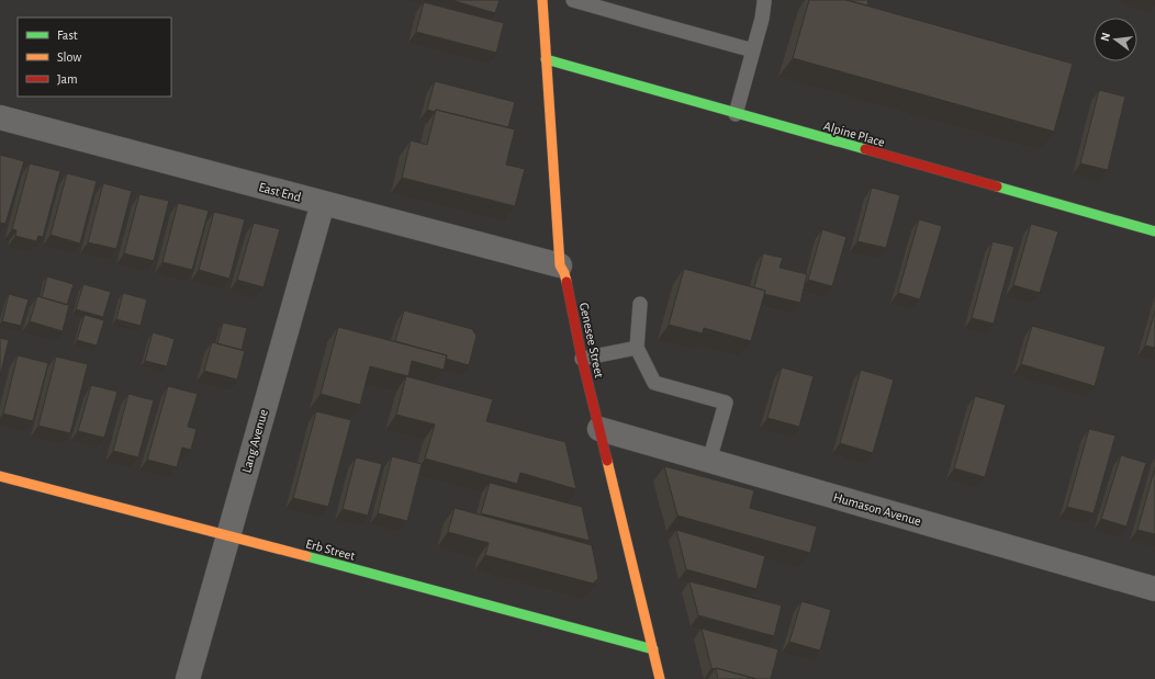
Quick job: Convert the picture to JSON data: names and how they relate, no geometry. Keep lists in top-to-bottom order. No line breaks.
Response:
{"streets":{"street":["Alpine Place","East End","Genesee Street","Lang Avenue","Humason Avenue","Erb Street"]},"crossings":[["Alpine Place","Genesee Street"],["East End","Genesee Street"],["East End","Lang Avenue"],["Genesee Street","Humason Avenue"],["Genesee Street","Erb Street"],["Lang Avenue","Erb Street"]],"legend":["Fast","Slow","Jam"],"north":"left"}
